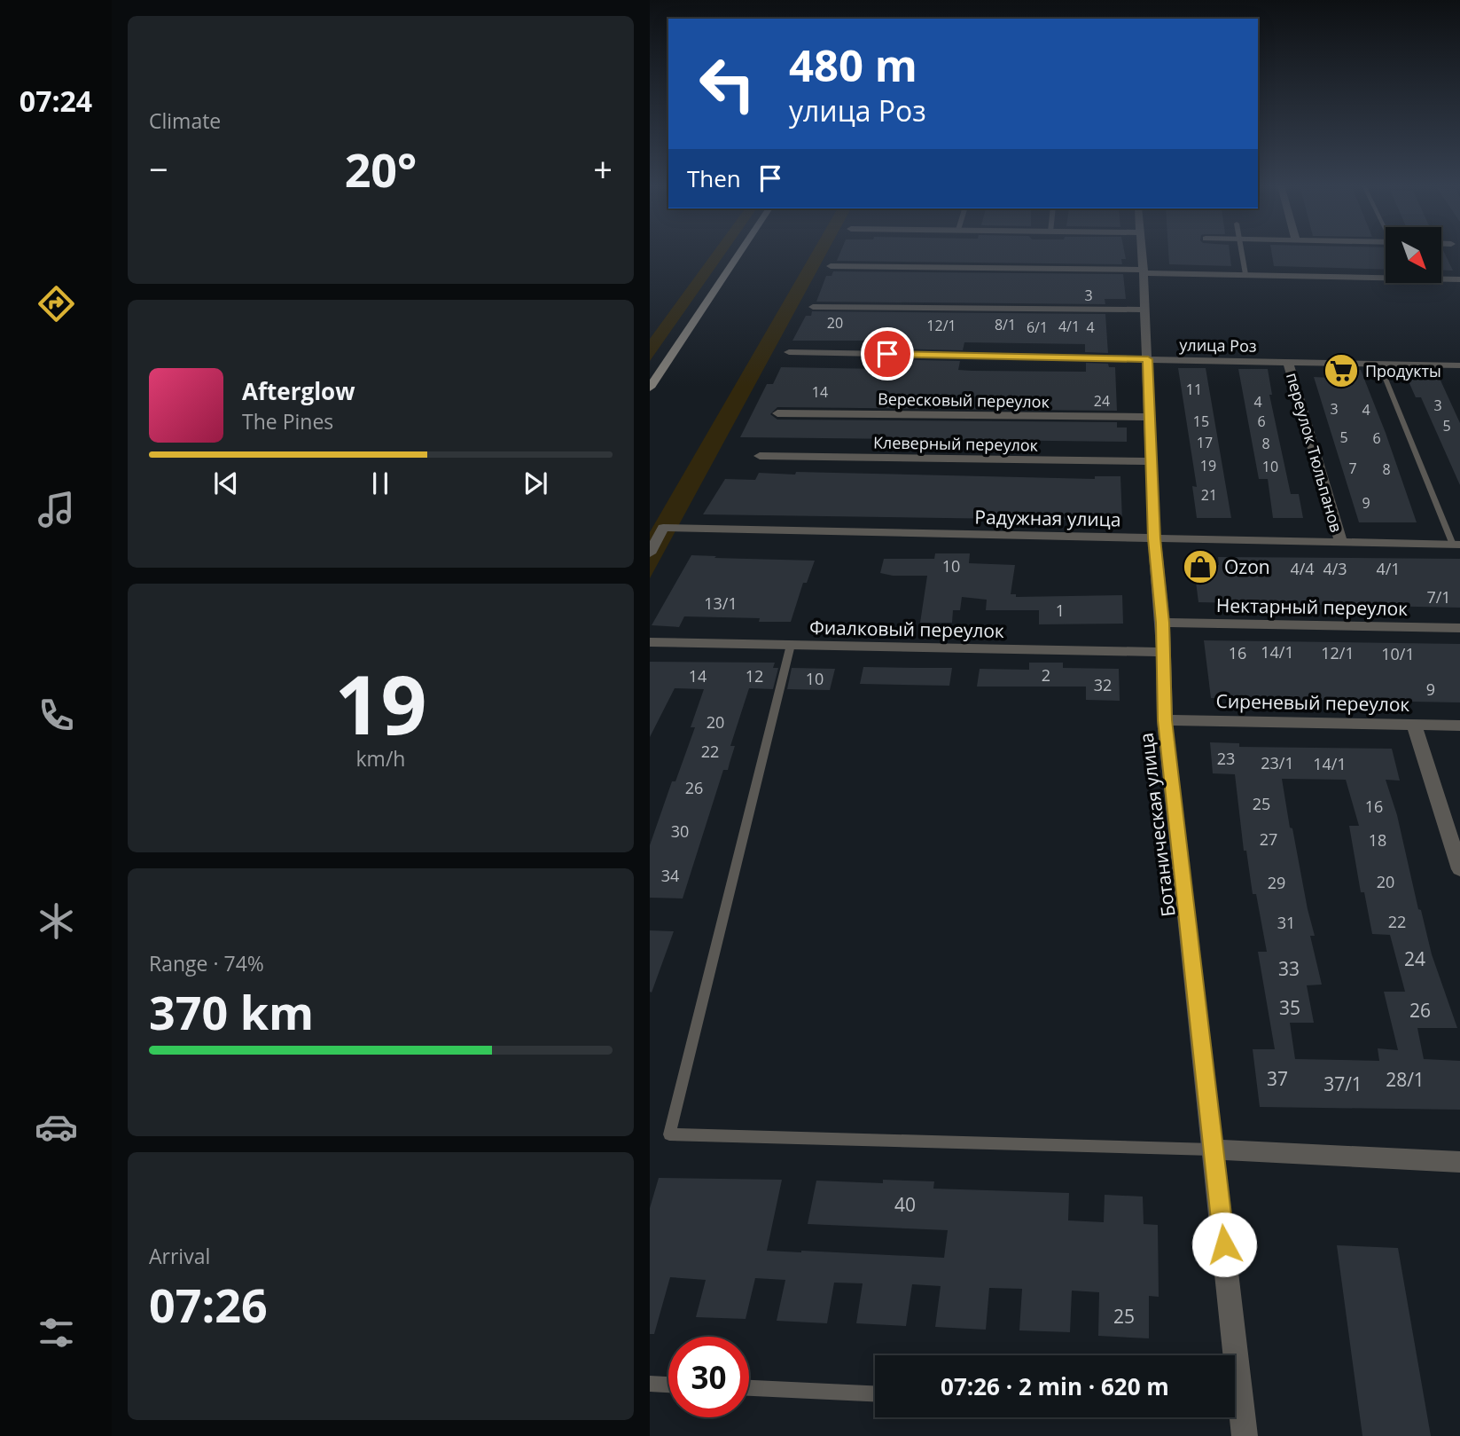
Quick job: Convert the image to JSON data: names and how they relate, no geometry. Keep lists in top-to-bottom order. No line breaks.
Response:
{"streets":{"street":["улица Роз","Вересковый переулок","Клеверный переулок","переулок Тюльпанов","Радужная улица","Нектарный переулок","Фиалковый переулок","Сиреневый переулок","Ботаническая улица"]},"crossings":[["улица Роз","переулок Тюльпанов"],["улица Роз","Ботаническая улица"],["Вересковый переулок","Ботаническая улица"],["Клеверный переулок","Ботаническая улица"],["переулок Тюльпанов","Радужная улица"],["Радужная улица","Ботаническая улица"],["Нектарный переулок","Ботаническая улица"],["Фиалковый переулок","Ботаническая улица"],["Сиреневый переулок","Ботаническая улица"]],"places":{"supermarket":["Продукты"],"shop":["Ozon"]},"house_numbers":["3","20","8/1","12/1","4/1","6/1","4","11","14","24","4","3","3","4","15","6","5","5","6","17","8","19","10","7","8","21","9","10","4/4","4/3","4/1","7/1","13/1","1","14/1","16","12/1","10/1","2","14","12","10","32","9","20","22","23","23/1","14/1","26","25","16","30","27","18","34","20","29","22","31","24","33","35","26","37","28/1","37/1","40","25"],"north":"bottom right","page":{"tabs":"07:24","tile":["Climate",["19","km/h"],["Range · 74%","370 km"],["Arrival","07:26"]],"turn":["480 m","улица Роз"],"heat":["−","20°","+"],"then":"Then","song":["Afterglow","The Pines"],"limit":"30","trip":"07:26 · 2 min · 620 m"}}
